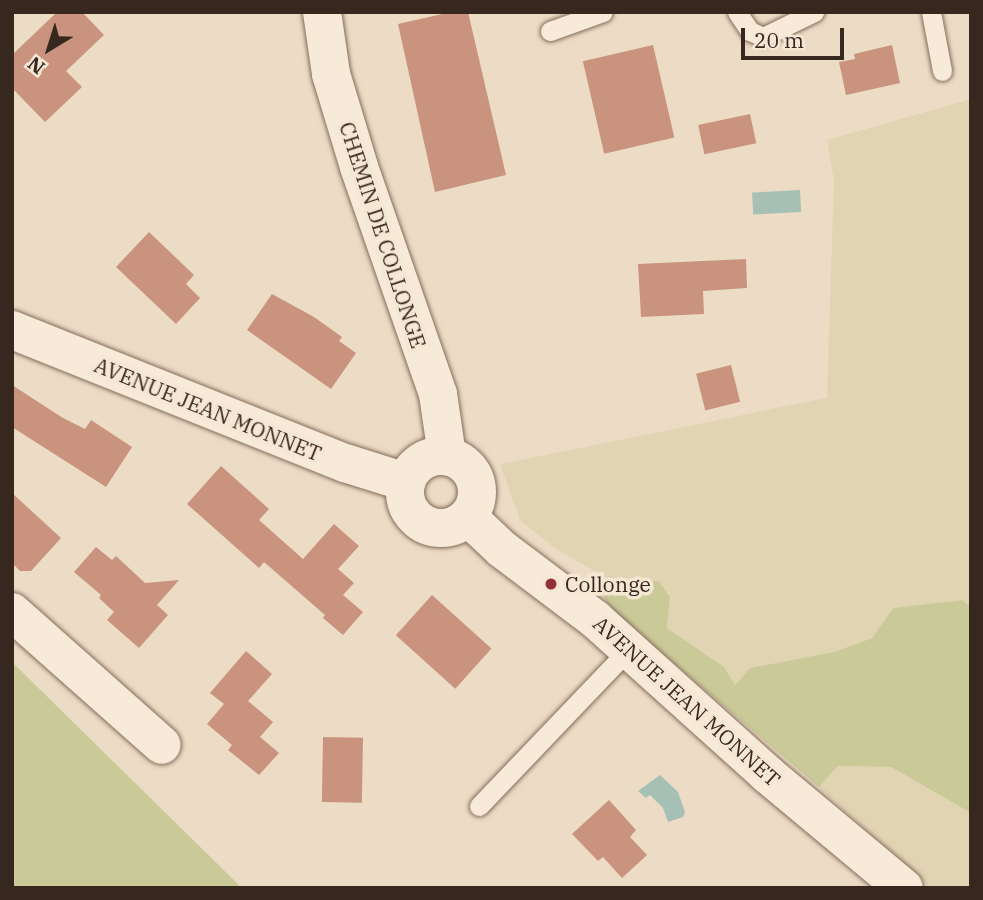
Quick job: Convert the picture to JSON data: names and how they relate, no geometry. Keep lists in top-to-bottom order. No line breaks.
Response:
{"streets":{"street":["CHEMIN DE COLLONGE","AVENUE JEAN MONNET"]},"crossings":[["CHEMIN DE COLLONGE","AVENUE JEAN MONNET"]],"places":["Collonge"],"scale_bar":"20 m","north":"bottom left"}
